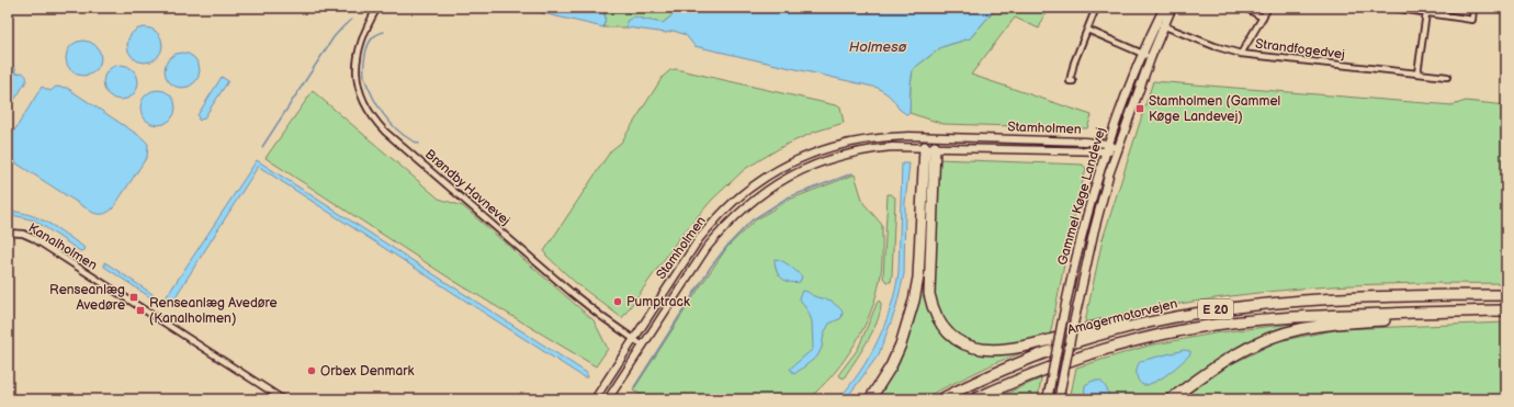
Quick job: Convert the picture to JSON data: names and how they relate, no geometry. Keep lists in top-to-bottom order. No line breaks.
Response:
{"streets":{"highway":["E 20","Amagermotorvejen"],"main road":["Gammel Køge Landevej"],"street":["Strandfogedvej","Stamholmen","Brøndby Havnevej","Kanalholmen"]},"crossings":[["Strandfogedvej","Gammel Køge Landevej"],["Stamholmen","Brøndby Havnevej"],["Stamholmen","Gammel Køge Landevej"]],"water":["Holmesø"],"places":{"transit":["Stamholmen (Gammel Køge Landevej)","Renseanlæg Avedøre","Renseanlæg Avedøre (Kanalholmen)"],"other":["Pumptrack","Orbex Denmark"]}}
